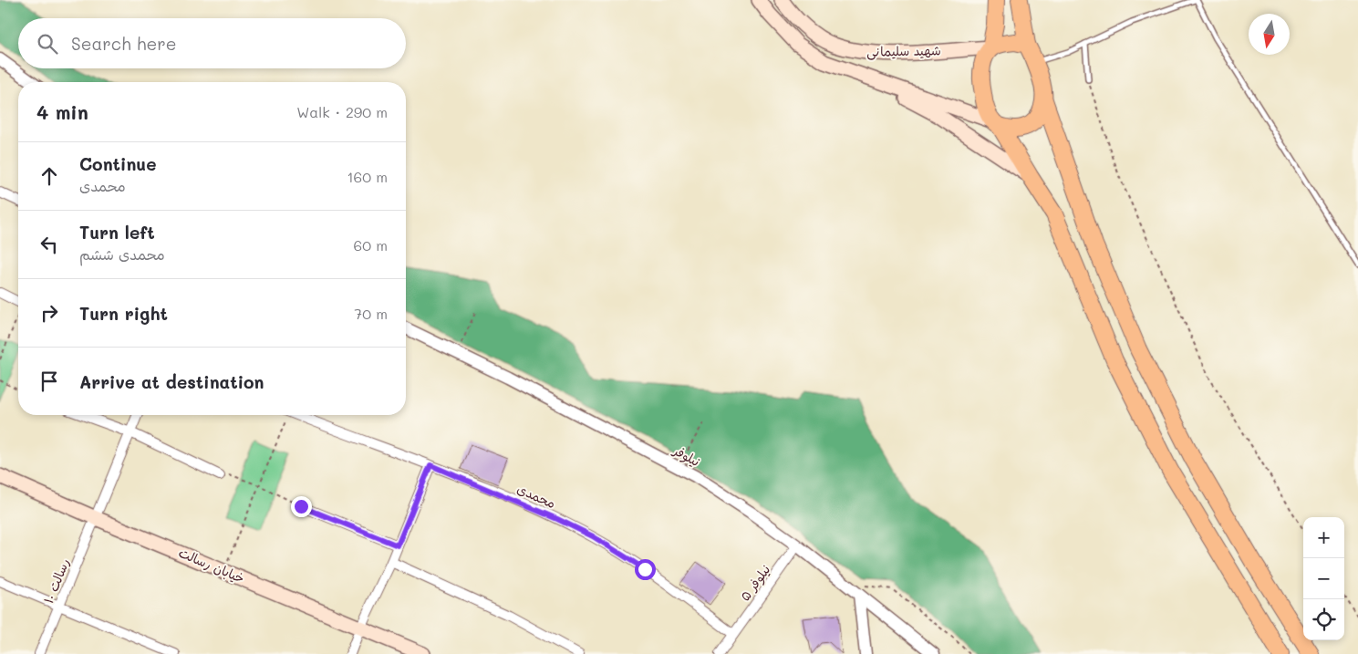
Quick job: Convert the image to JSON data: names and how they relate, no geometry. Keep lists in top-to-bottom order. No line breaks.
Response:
{"streets":{"main road":["شهید سلیمانی","خیابان رسالت"],"street":["نیلوفر","محمدی","رسالت ۱۰","نیلوفر ۵"]},"crossings":[["نیلوفر","نیلوفر ۵"],["محمدی","نیلوفر ۵"],["خیابان رسالت","رسالت ۱۰"]],"north":"bottom","page":{"search":"Search here","heading":["4 min","Walk · 290 m"],"list":[["Continue","محمدی","160 m"],["Turn left","محمدی ششم","60 m"],["Turn right","70 m"],"Arrive at destination"],"map_buttons":["+","−"]}}
